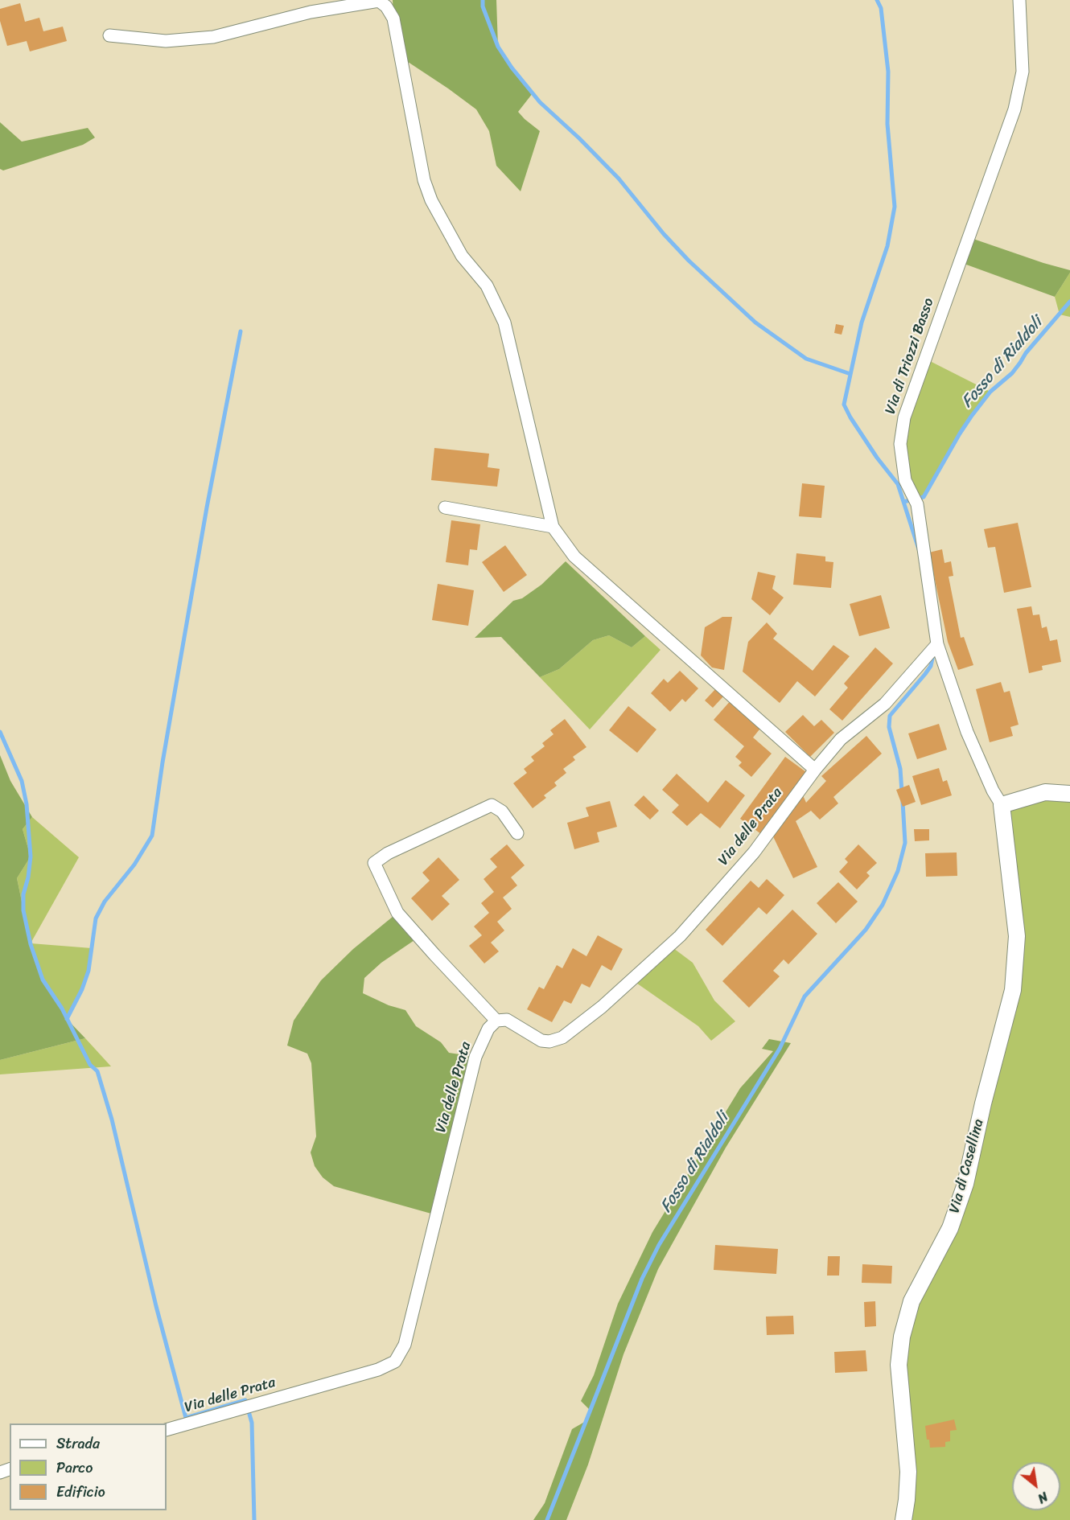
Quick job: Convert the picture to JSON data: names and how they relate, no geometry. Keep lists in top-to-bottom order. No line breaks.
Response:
{"streets":{"street":["Via di Triozzi Basso","Via delle Prata","Via di Casellina"]},"crossings":[["Via di Triozzi Basso","Via delle Prata"],["Via di Triozzi Basso","Via di Casellina"]],"water":["Fosso di Rialdoli"],"legend":["Strada","Parco","Edificio"],"north":"bottom right"}
